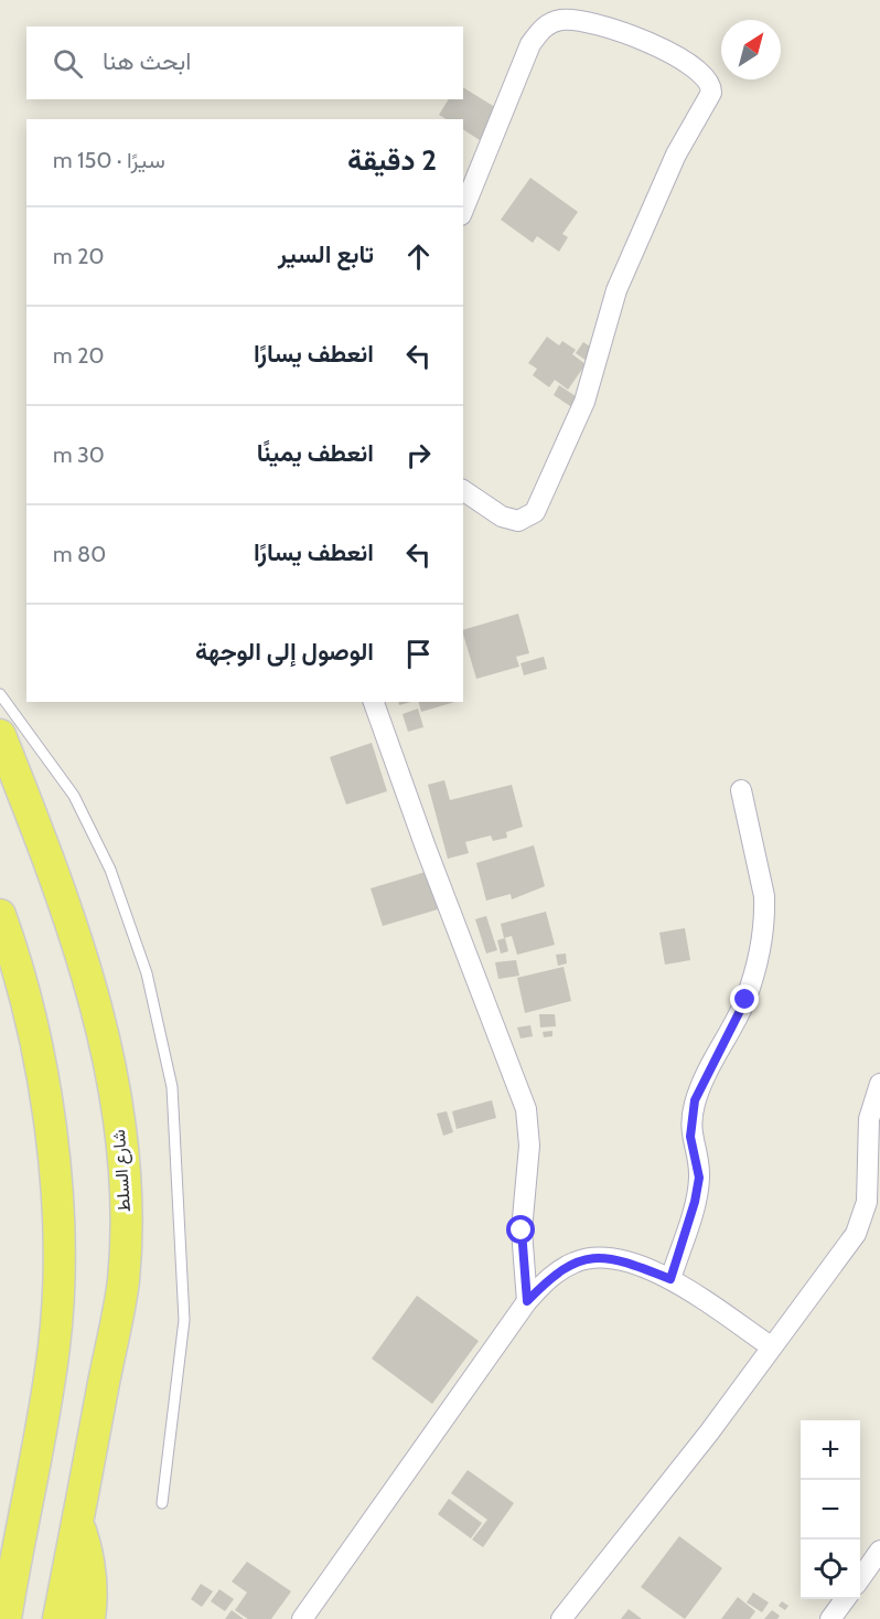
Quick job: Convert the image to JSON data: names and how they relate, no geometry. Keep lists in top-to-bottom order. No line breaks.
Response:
{"streets":{"main road":["شارع السلط"]},"north":"top right","page":{"search":"ابحث هنا","heading":["2 دقيقة","سيرًا · 150 m"],"list":[["تابع السير","20 m"],["انعطف يسارًا","20 m"],["انعطف يمينًا","30 m"],["انعطف يسارًا","80 m"],"الوصول إلى الوجهة"],"map_buttons":["+","−"]}}
